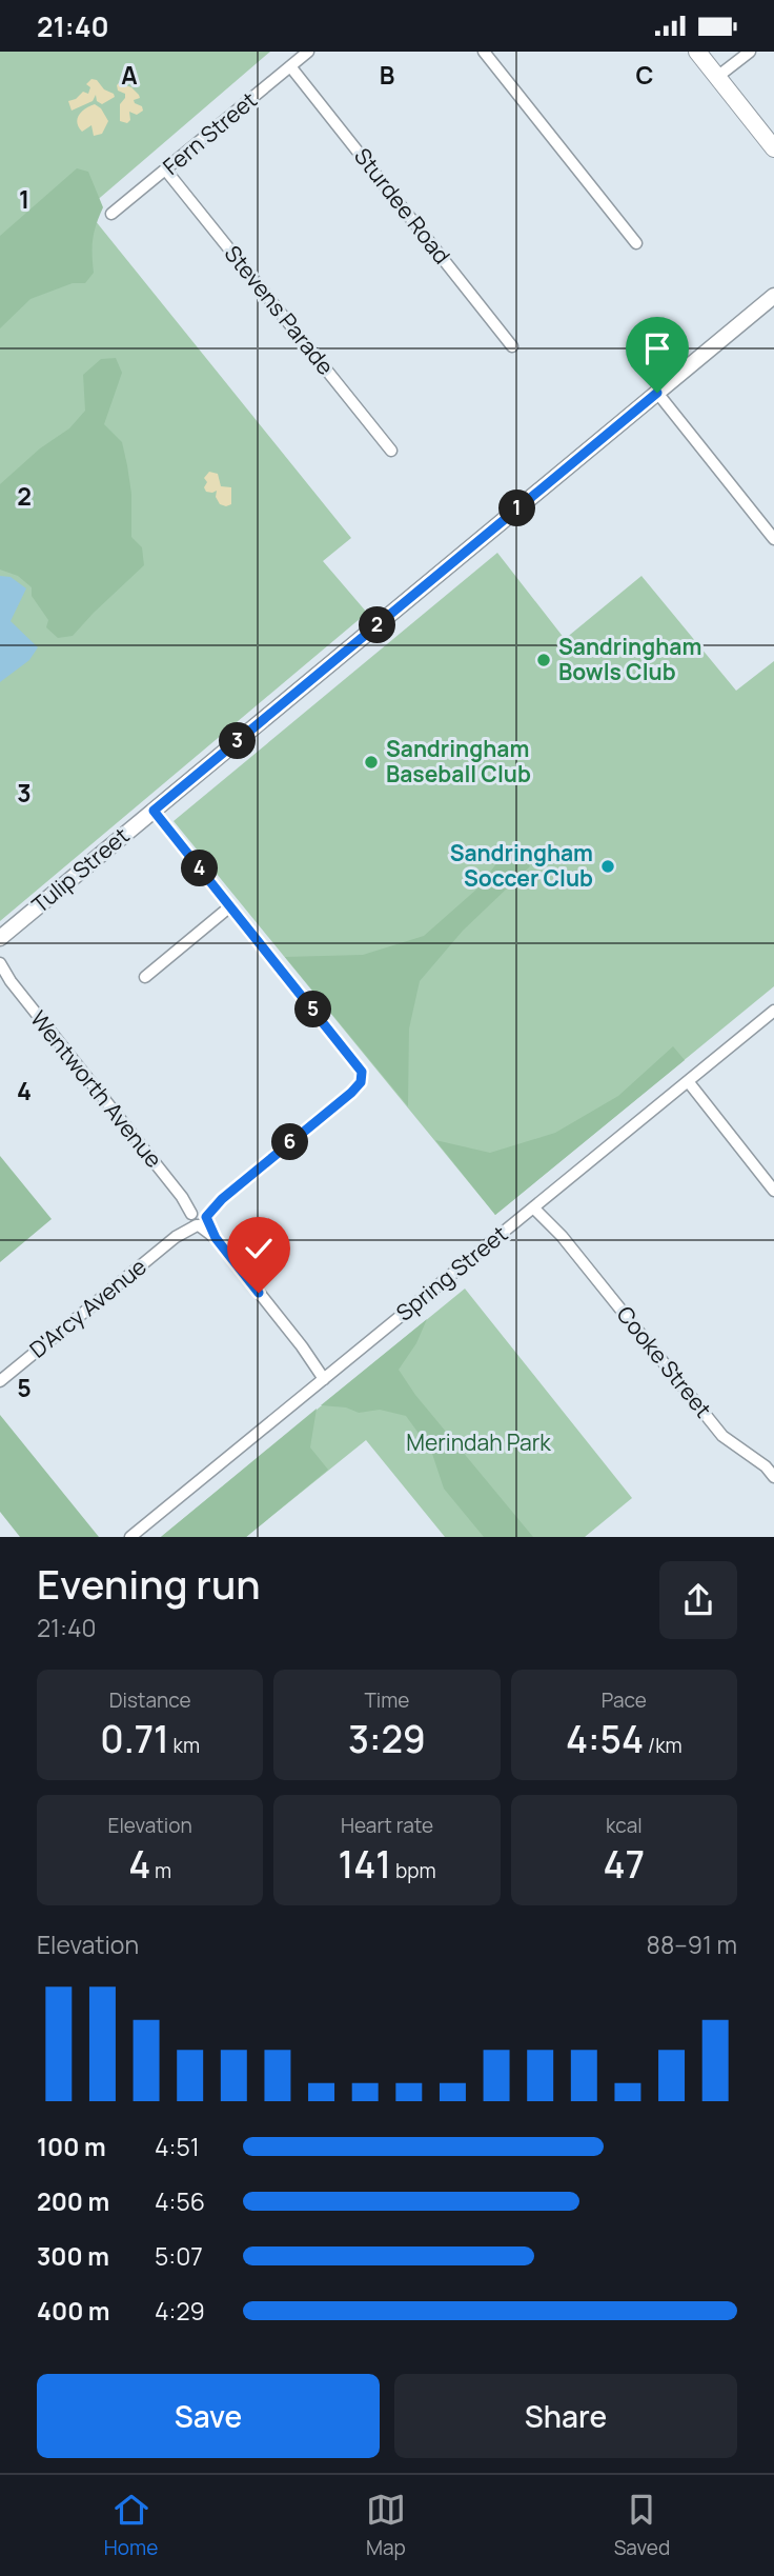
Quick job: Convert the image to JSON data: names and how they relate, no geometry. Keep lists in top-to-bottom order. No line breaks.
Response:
{"streets":{"street":["Fern Street","Sturdee Road","Stevens Parade","Tulip Street","Wentworth Avenue","Spring Street","D'Arcy Avenue","Cooke Street"]},"crossings":[["Fern Street","Sturdee Road"],["Fern Street","Stevens Parade"],["Wentworth Avenue","Spring Street"],["Wentworth Avenue","D'Arcy Avenue"],["Spring Street","Cooke Street"]],"parks":["Merindah Park"],"places":["Sandringham Bowls Club","Sandringham Baseball Club","Sandringham Soccer Club"],"page":{"status":"21:40","pins":["1","2","3","4","5","6"],"heading":["Evening run","21:40"],"stats":[["Distance","0.71 km"],["Time","3:29"],["Pace","4:54 /km"],["Elevation","4 m"],["Heart rate","141 bpm"],["kcal","47"]],"chart":["Elevation","88–91 m"],"list":[{"name":"100 m","note":"4:51"},{"name":"200 m","note":"4:56"},{"name":"300 m","note":"5:07"},{"name":"400 m","note":"4:29"}],"buttons":["Save","Share"],"tabs":["Home","Map","Saved"]},"grid":{"columns":["A","B","C"],"rows":["1","2","3","4","5"]}}
